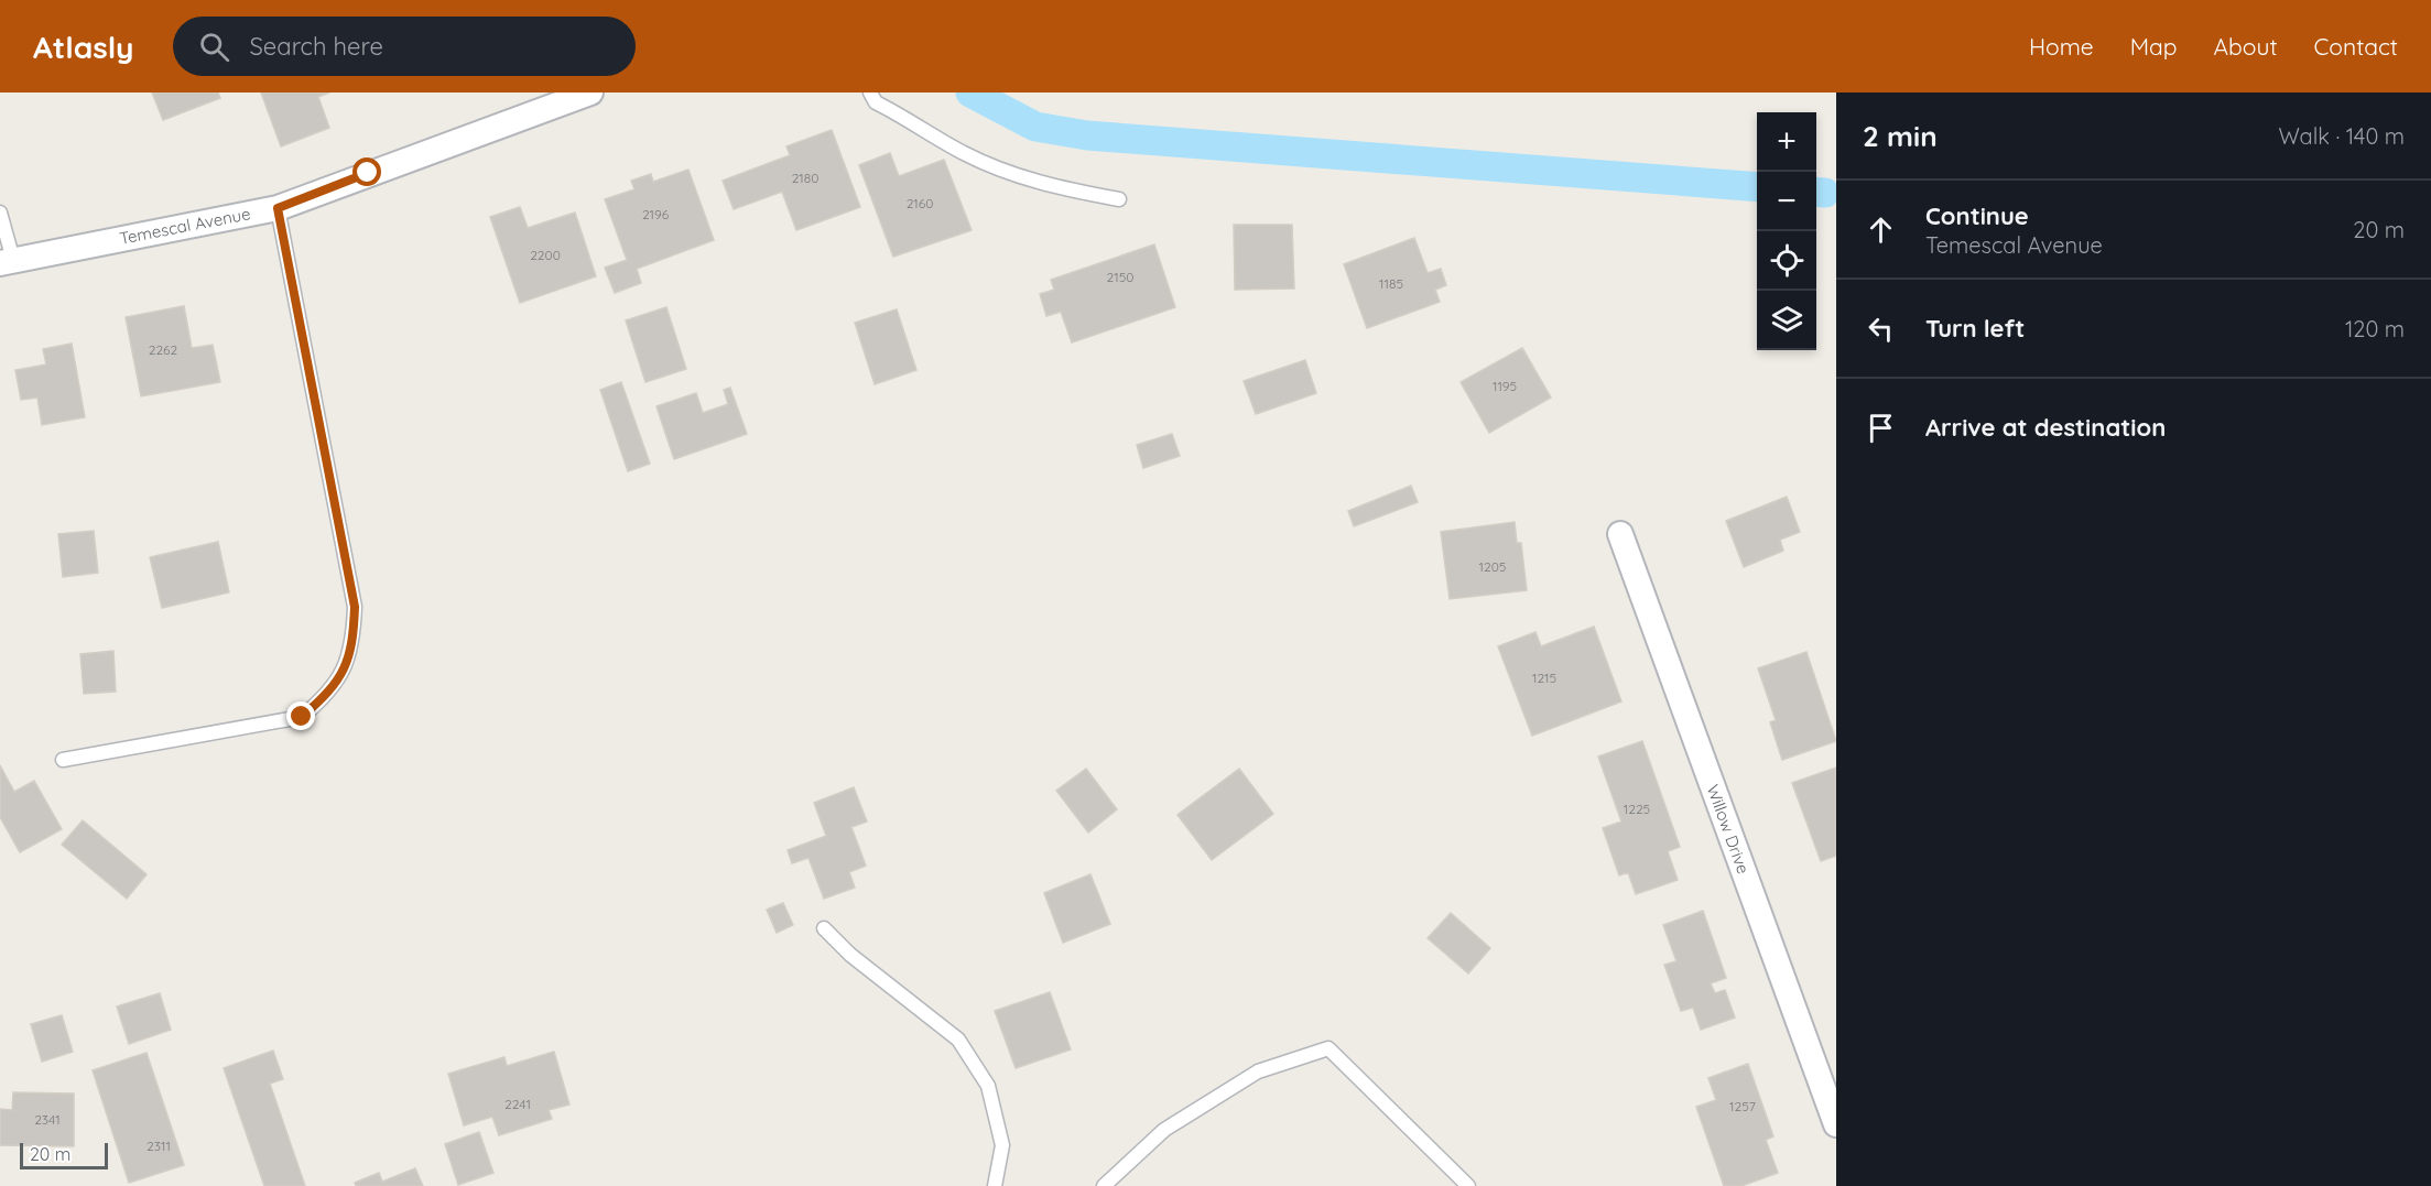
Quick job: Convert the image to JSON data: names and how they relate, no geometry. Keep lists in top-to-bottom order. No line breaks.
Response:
{"streets":{"street":["Temescal Avenue","Willow Drive"]},"house_numbers":["2180","2160","2196","2200","2150","1185","2262","1195","1205","1215","1225","2241","1257","2341","2311"],"scale_bar":"20 m","page":{"header":"Atlasly","search":"Search here","nav":["Home","Map","About","Contact"],"heading":["2 min","Walk · 140 m"],"map_buttons":["+","−"],"list":[["Continue","Temescal Avenue","20 m"],["Turn left","120 m"],"Arrive at destination"],"scale":"20 m"}}
